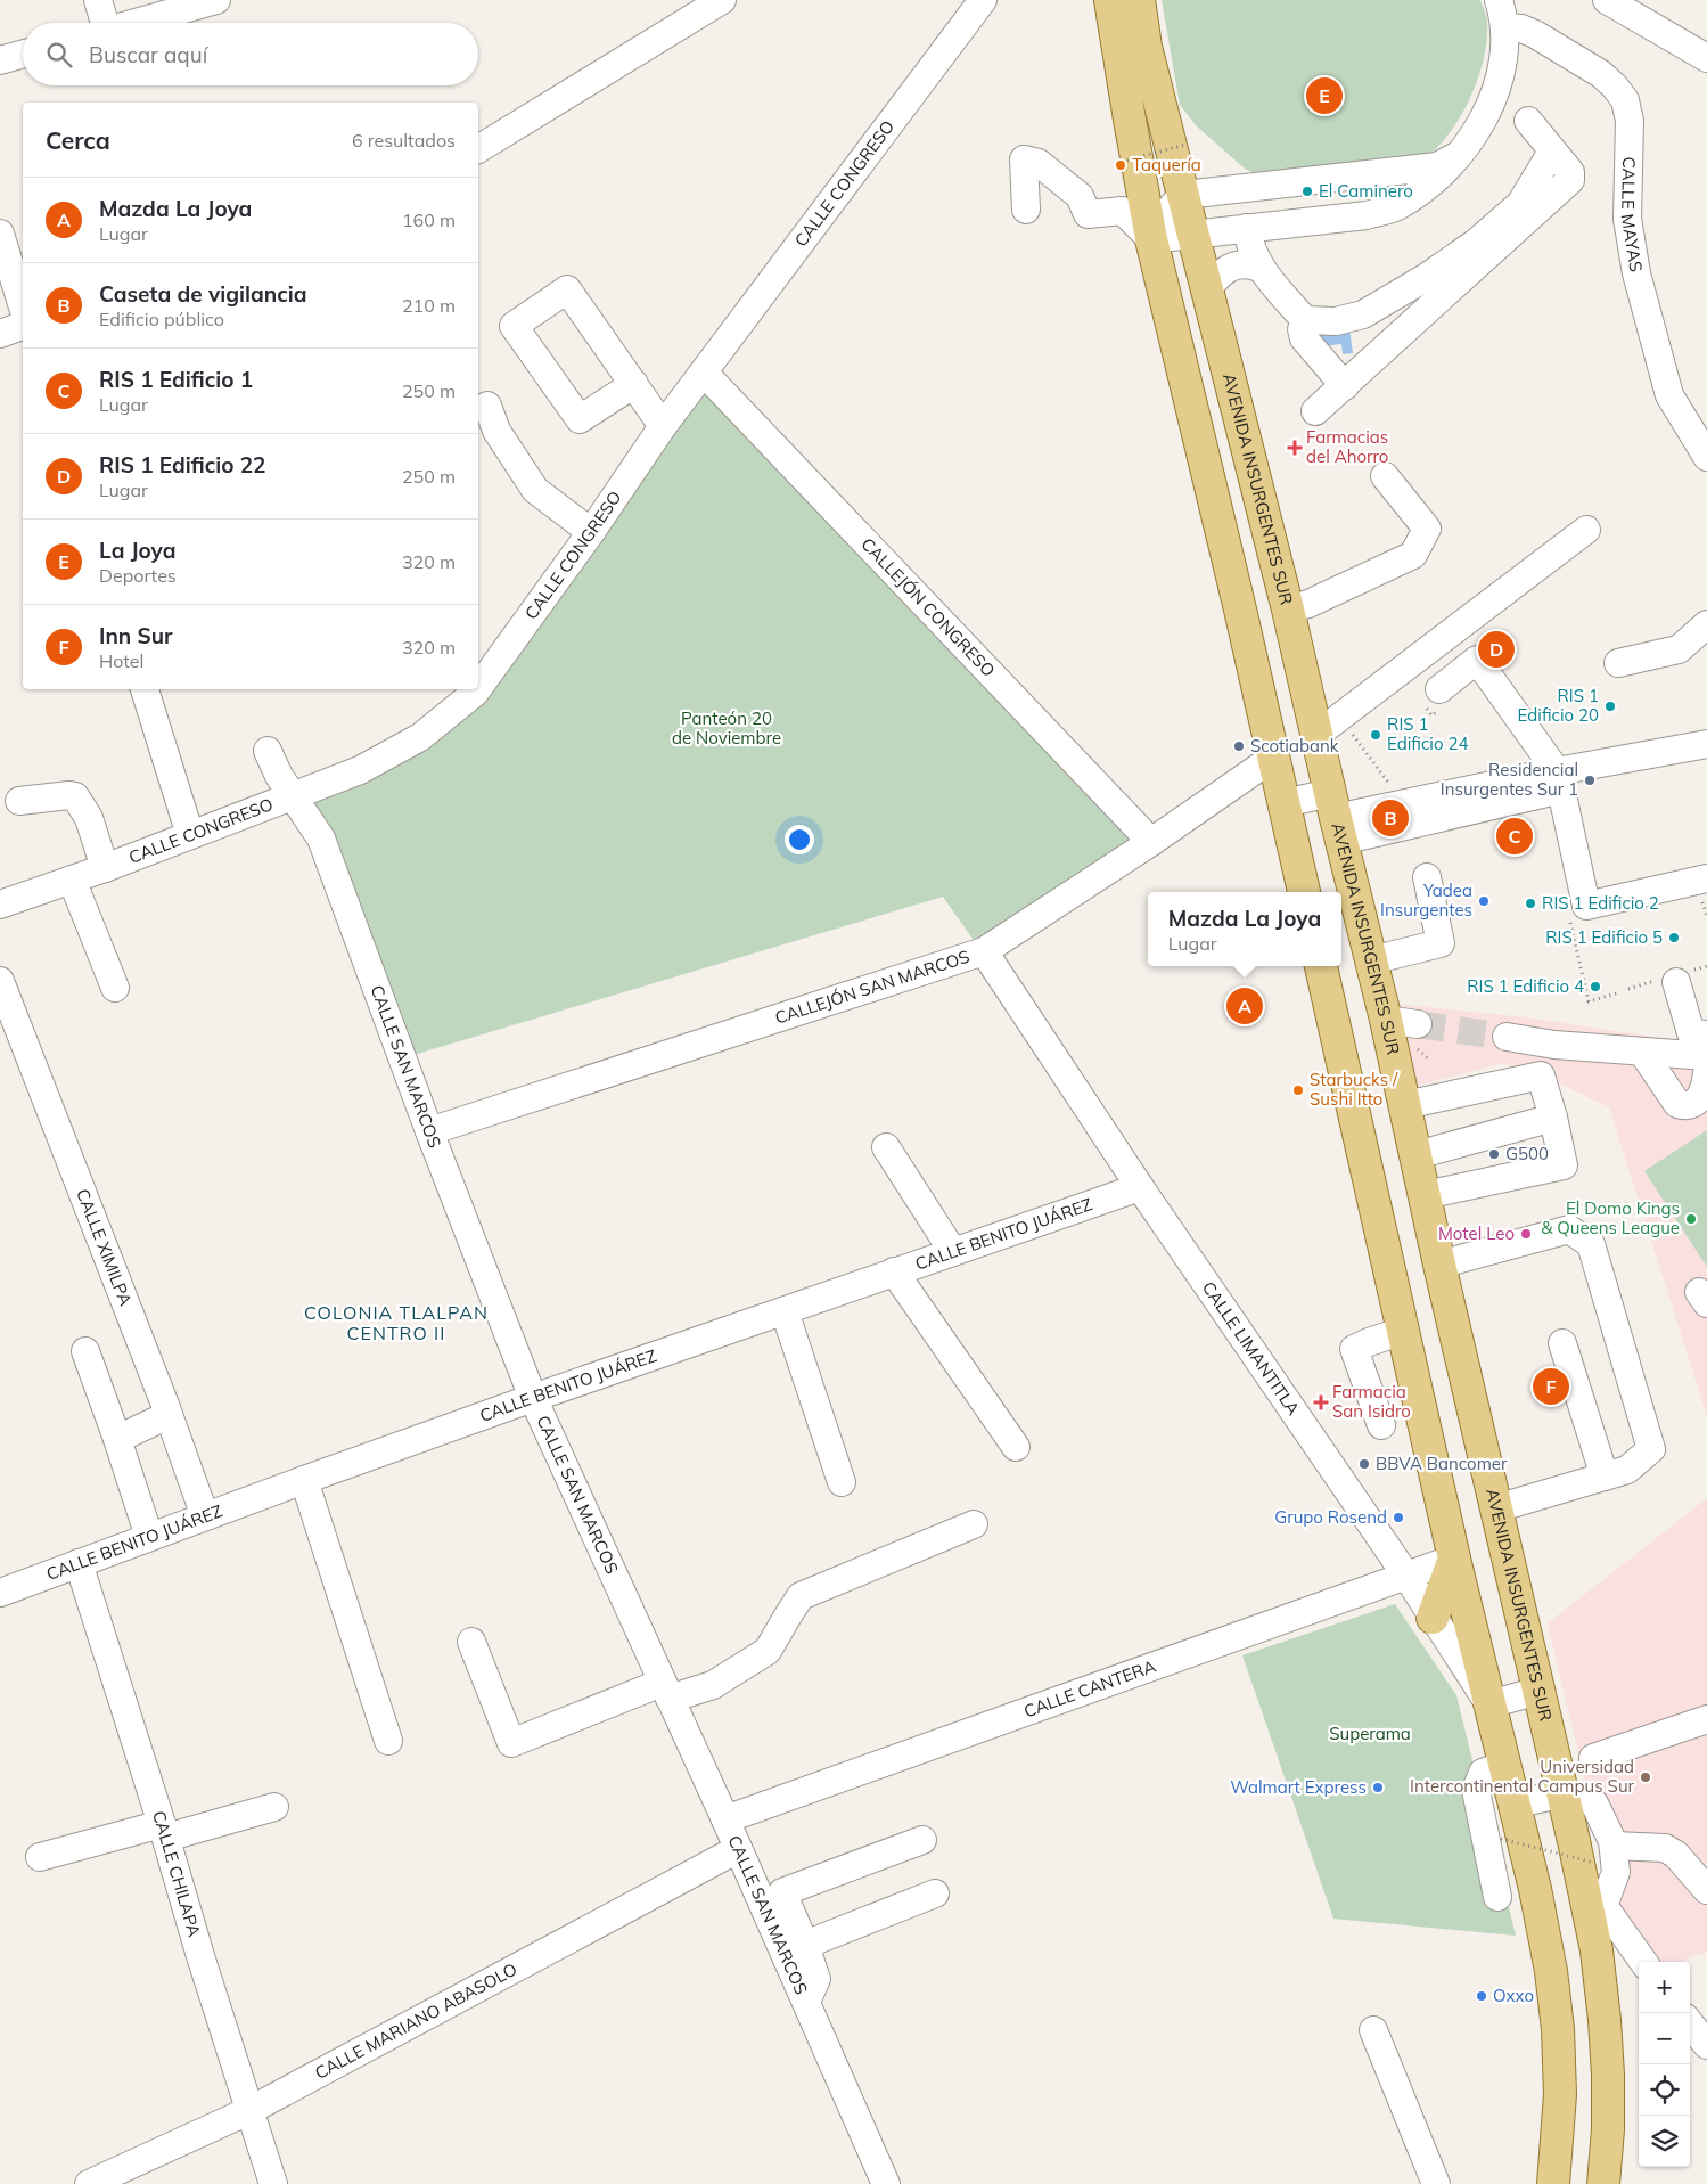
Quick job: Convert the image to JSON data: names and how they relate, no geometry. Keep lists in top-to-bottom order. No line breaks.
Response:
{"streets":{"main road":["AVENIDA INSURGENTES SUR"],"street":["CALLE CONGRESO","CALLE MAYAS","CALLEJÓN CONGRESO","CALLEJÓN SAN MARCOS","CALLE SAN MARCOS","CALLE BENITO JUÁREZ","CALLE XIMILPA","CALLE LIMANTITLA","CALLE CANTERA","CALLE CHILAPA","CALLE MARIANO ABASOLO"]},"crossings":[["CALLE CONGRESO","CALLEJÓN CONGRESO"],["CALLE CONGRESO","CALLE SAN MARCOS"],["AVENIDA INSURGENTES SUR","CALLEJÓN SAN MARCOS"],["CALLEJÓN CONGRESO","CALLEJÓN SAN MARCOS"],["CALLEJÓN SAN MARCOS","CALLE SAN MARCOS"],["CALLEJÓN SAN MARCOS","CALLE LIMANTITLA"],["CALLE SAN MARCOS","CALLE BENITO JUÁREZ"],["CALLE SAN MARCOS","CALLE CANTERA"],["CALLE SAN MARCOS","CALLE MARIANO ABASOLO"],["CALLE BENITO JUÁREZ","CALLE XIMILPA"],["CALLE BENITO JUÁREZ","CALLE LIMANTITLA"],["CALLE BENITO JUÁREZ","CALLE CHILAPA"],["CALLE LIMANTITLA","CALLE CANTERA"],["CALLE CHILAPA","CALLE MARIANO ABASOLO"]],"districts":["COLONIA TLALPAN CENTRO II"],"parks":["Panteón 20 de Noviembre","Superama"],"places":{"other":["Taquería","El Caminero","RIS 1 Edificio 20","RIS 1 Edificio 24","Scotiabank","Residencial Insurgentes Sur 1","Yadea Insurgentes","RIS 1 Edificio 2","RIS 1 Edificio 5","RIS 1 Edificio 4","Starbucks / Sushi Itto","G500","El Domo Kings & Queens League","Motel Leo","BBVA Bancomer","Grupo Rosend","Universidad Intercontinental Campus Sur","Walmart Express","Oxxo"],"health":["Farmacias del Ahorro","Farmacia San Isidro"]},"page":{"search":"Buscar aquí","pins":["E","D","B","C","A","F"],"heading":["Cerca","6 resultados"],"list":[{"mark":"A","name":"Mazda La Joya","note":"Lugar","value":"160 m"},{"mark":"B","name":"Caseta de vigilancia","note":"Edificio público","value":"210 m"},{"mark":"C","name":"RIS 1 Edificio 1","note":"Lugar","value":"250 m"},{"mark":"D","name":"RIS 1 Edificio 22","note":"Lugar","value":"250 m"},{"mark":"E","name":"La Joya","note":"Deportes","value":"320 m"},{"mark":"F","name":"Inn Sur","note":"Hotel","value":"320 m"}],"popup":["Mazda La Joya","Lugar"],"map_buttons":["+","−"]}}
